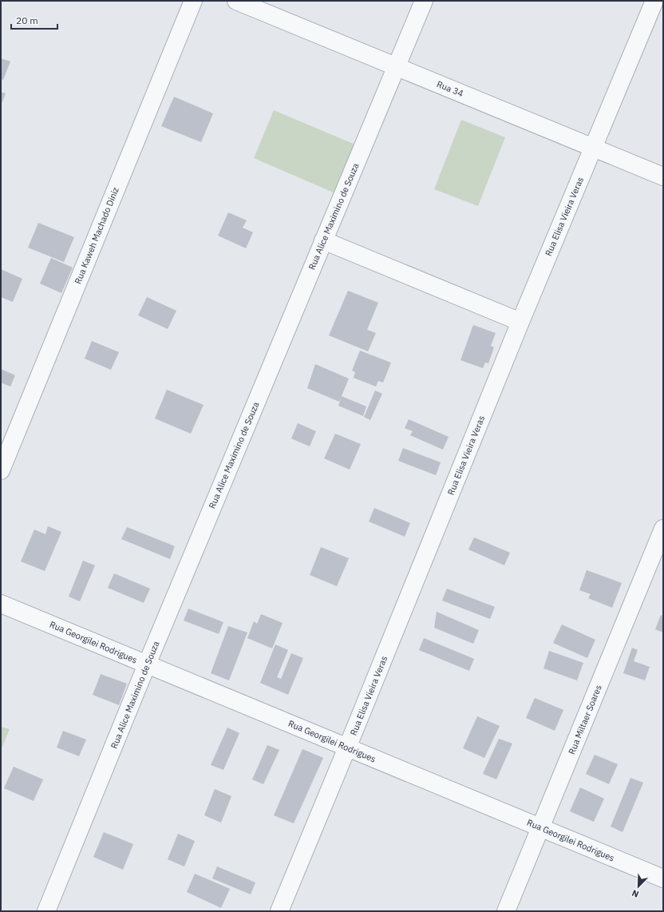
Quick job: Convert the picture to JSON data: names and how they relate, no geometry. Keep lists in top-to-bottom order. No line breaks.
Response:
{"streets":{"street":["Rua 34","Rua Alice Maximino de Souza","Rua Elisa Vieira Veras","Rua Kaweh Machado Diniz","Rua Georgilei Rodrigues","Rua Miltaer Soares"]},"crossings":[["Rua 34","Rua Alice Maximino de Souza"],["Rua 34","Rua Elisa Vieira Veras"],["Rua Alice Maximino de Souza","Rua Georgilei Rodrigues"],["Rua Elisa Vieira Veras","Rua Georgilei Rodrigues"],["Rua Georgilei Rodrigues","Rua Miltaer Soares"]],"scale_bar":"20 m","north":"bottom left"}
